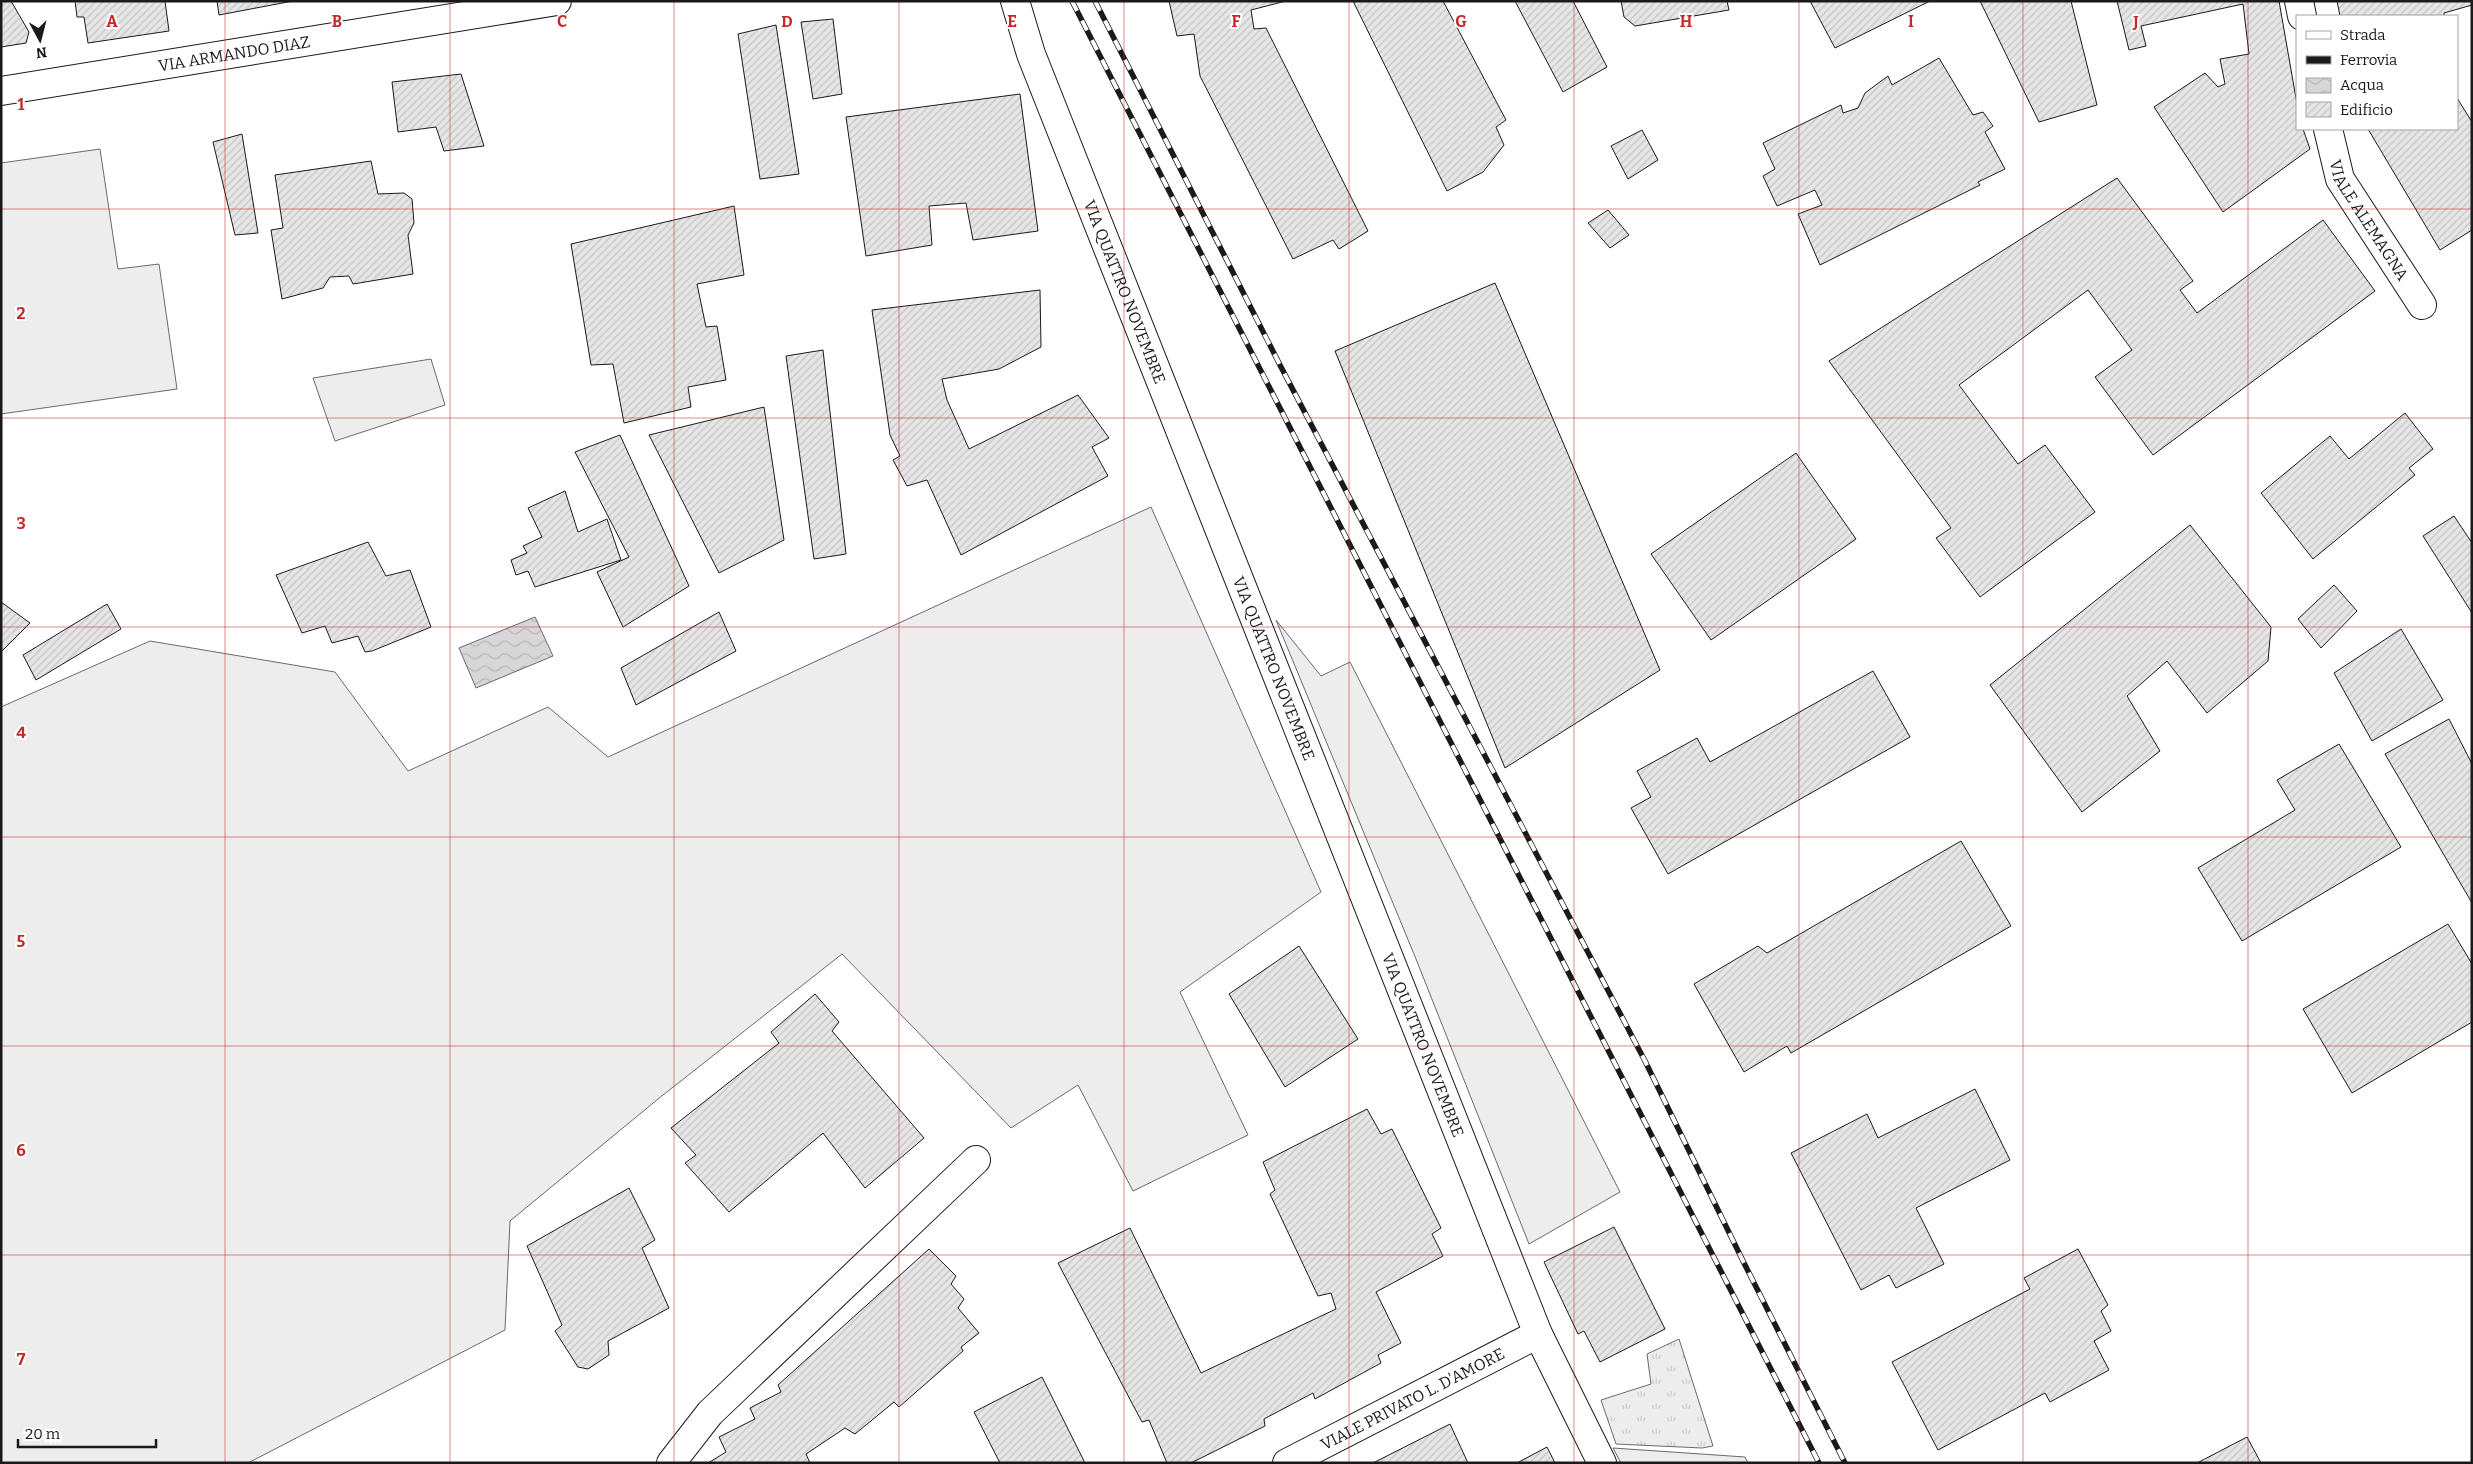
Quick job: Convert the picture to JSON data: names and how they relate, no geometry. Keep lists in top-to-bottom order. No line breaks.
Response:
{"streets":{"street":["VIA ARMANDO DIAZ","VIALE ALEMAGNA","VIA QUATTRO NOVEMBRE","VIALE PRIVATO L. D'AMORE"]},"crossings":[["VIA QUATTRO NOVEMBRE","VIALE PRIVATO L. D'AMORE"]],"legend":["Strada","Ferrovia","Acqua","Edificio"],"scale_bar":"20 m","north":"bottom","grid":{"columns":["A","B","C","D","E","F","G","H","I","J"],"rows":["1","2","3","4","5","6","7"]}}
